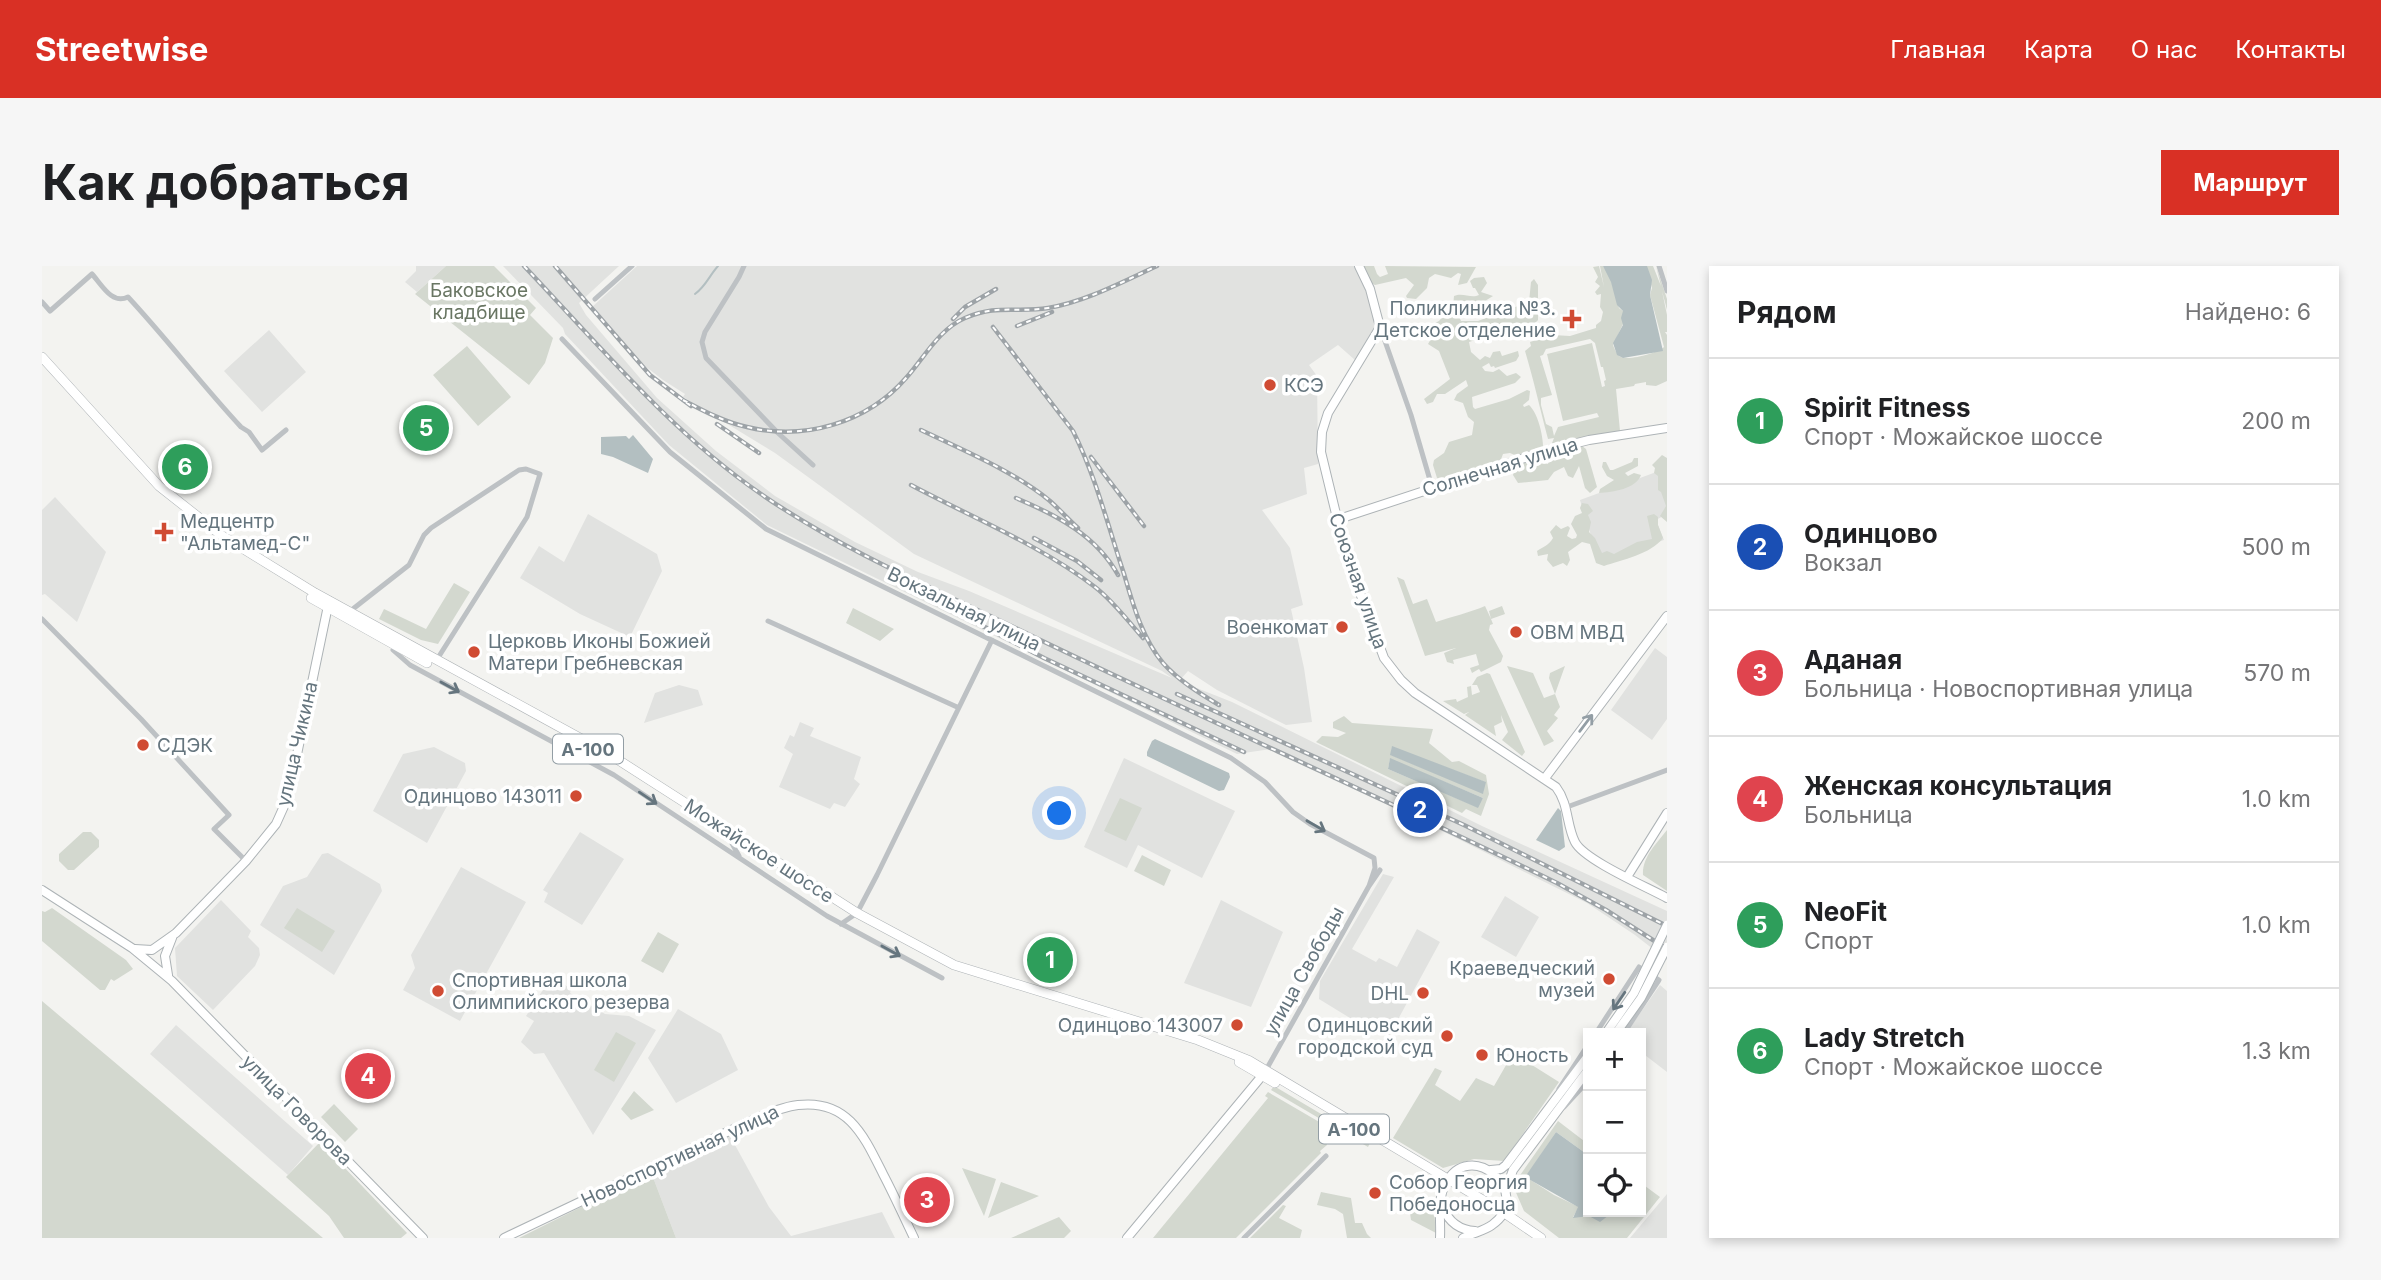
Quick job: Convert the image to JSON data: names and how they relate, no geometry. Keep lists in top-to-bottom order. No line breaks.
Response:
{"streets":{"main road":["Солнечная улица","Союзная улица","улица Чикина","А-100","Можайское шоссе","улица Говорова","Новоспортивная улица"],"street":["Вокзальная улица","улица Свободы"]},"crossings":[["Солнечная улица","Союзная улица"],["Вокзальная улица","улица Свободы"],["улица Чикина","Можайское шоссе"],["улица Чикина","улица Говорова"],["Можайское шоссе","улица Свободы"]],"one_way":["Вокзальная улица"],"parks":["Баковское кладбище"],"places":{"health":["Поликлиника №3. Детское отделение","Медцентр \"Альтамед-С\""],"other":["КСЭ","Военкомат","ОВМ МВД","Церковь Иконы Божией Матери Гребневская","СДЭК","Одинцово 143011","Краеведческий музей","Спортивная школа Олимпийского резерва","DHL","Одинцово 143007","Одинцовский городской суд","Юность","Собор Георгия Победоносца"]},"page":{"header":"Streetwise","nav":["Главная","Карта","О нас","Контакты"],"buttons":"Маршрут","title":"Как добраться","heading":["Рядом","Найдено: 6"],"list":[{"mark":"1","name":"Spirit Fitness","note":"Спорт · Можайское шоссе","value":"200 m"},{"mark":"2","name":"Одинцово","note":"Вокзал","value":"500 m"},{"mark":"3","name":"Аданая","note":"Больница · Новоспортивная улица","value":"570 m"},{"mark":"4","name":"Женская консультация","note":"Больница","value":"1.0 km"},{"mark":"5","name":"NeoFit","note":"Спорт","value":"1.0 km"},{"mark":"6","name":"Lady Stretch","note":"Спорт · Можайское шоссе","value":"1.3 km"}],"pins":["5","6","2","1","4","3"],"map_buttons":["+","−"]}}
